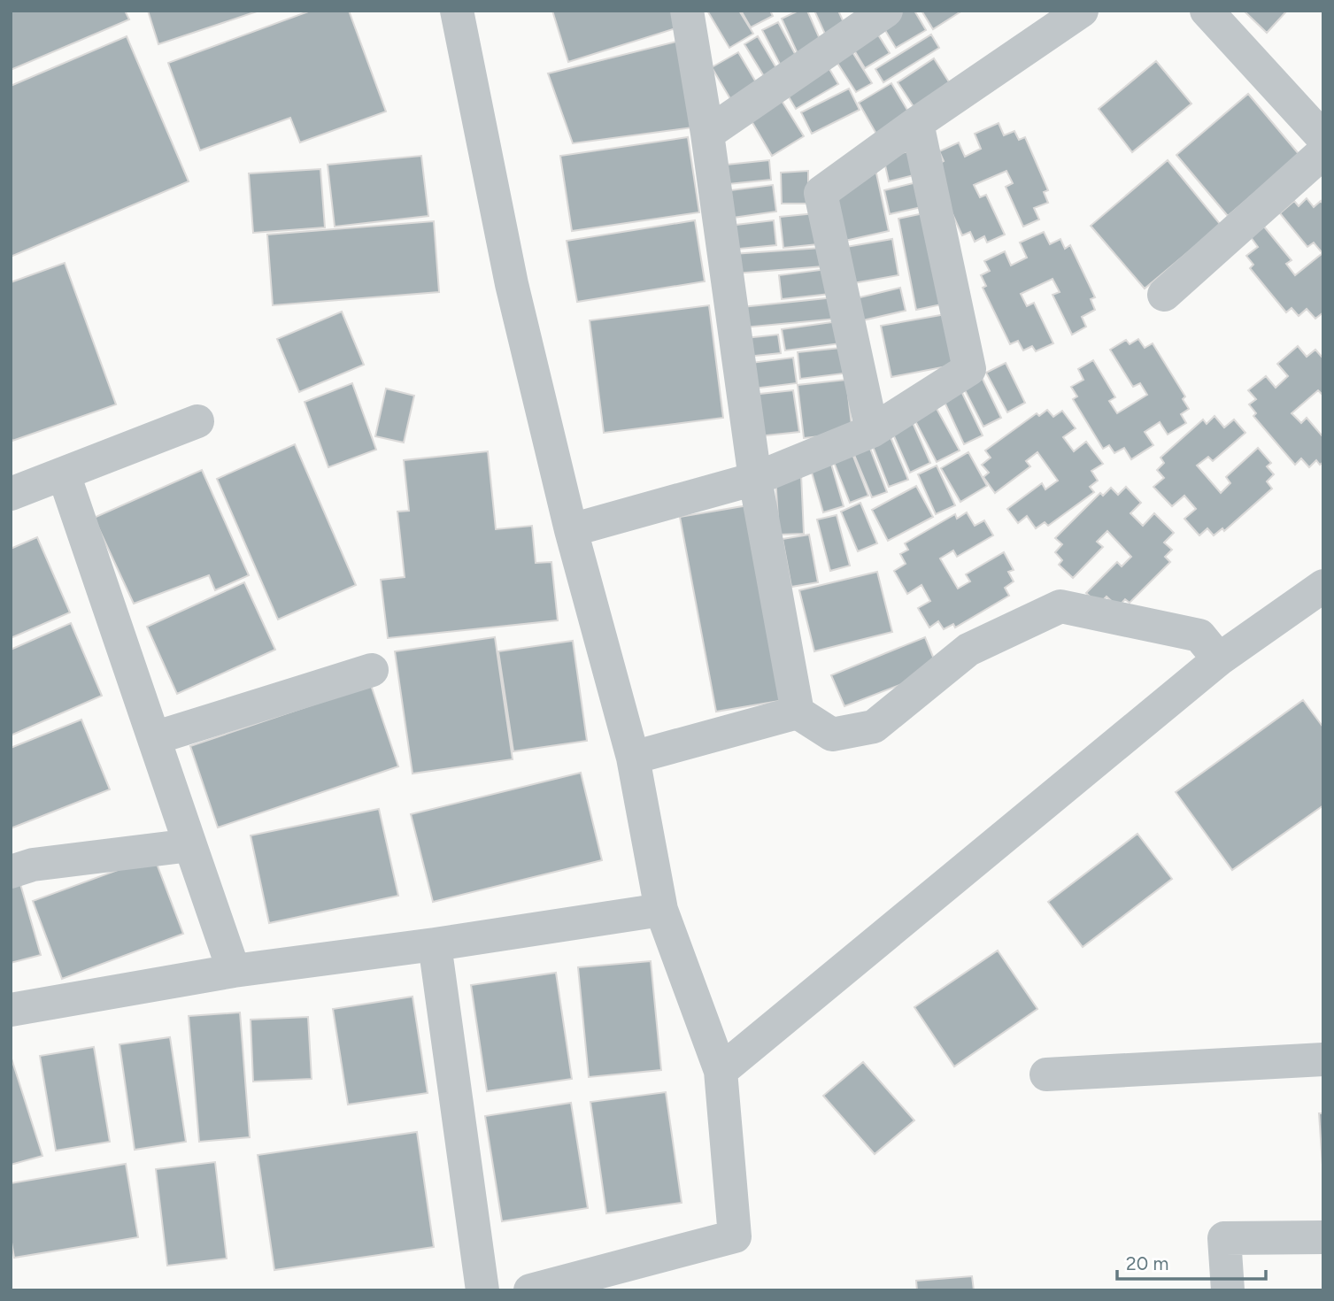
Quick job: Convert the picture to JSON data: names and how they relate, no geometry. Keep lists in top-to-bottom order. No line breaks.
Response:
{"scale_bar":"20 m"}
